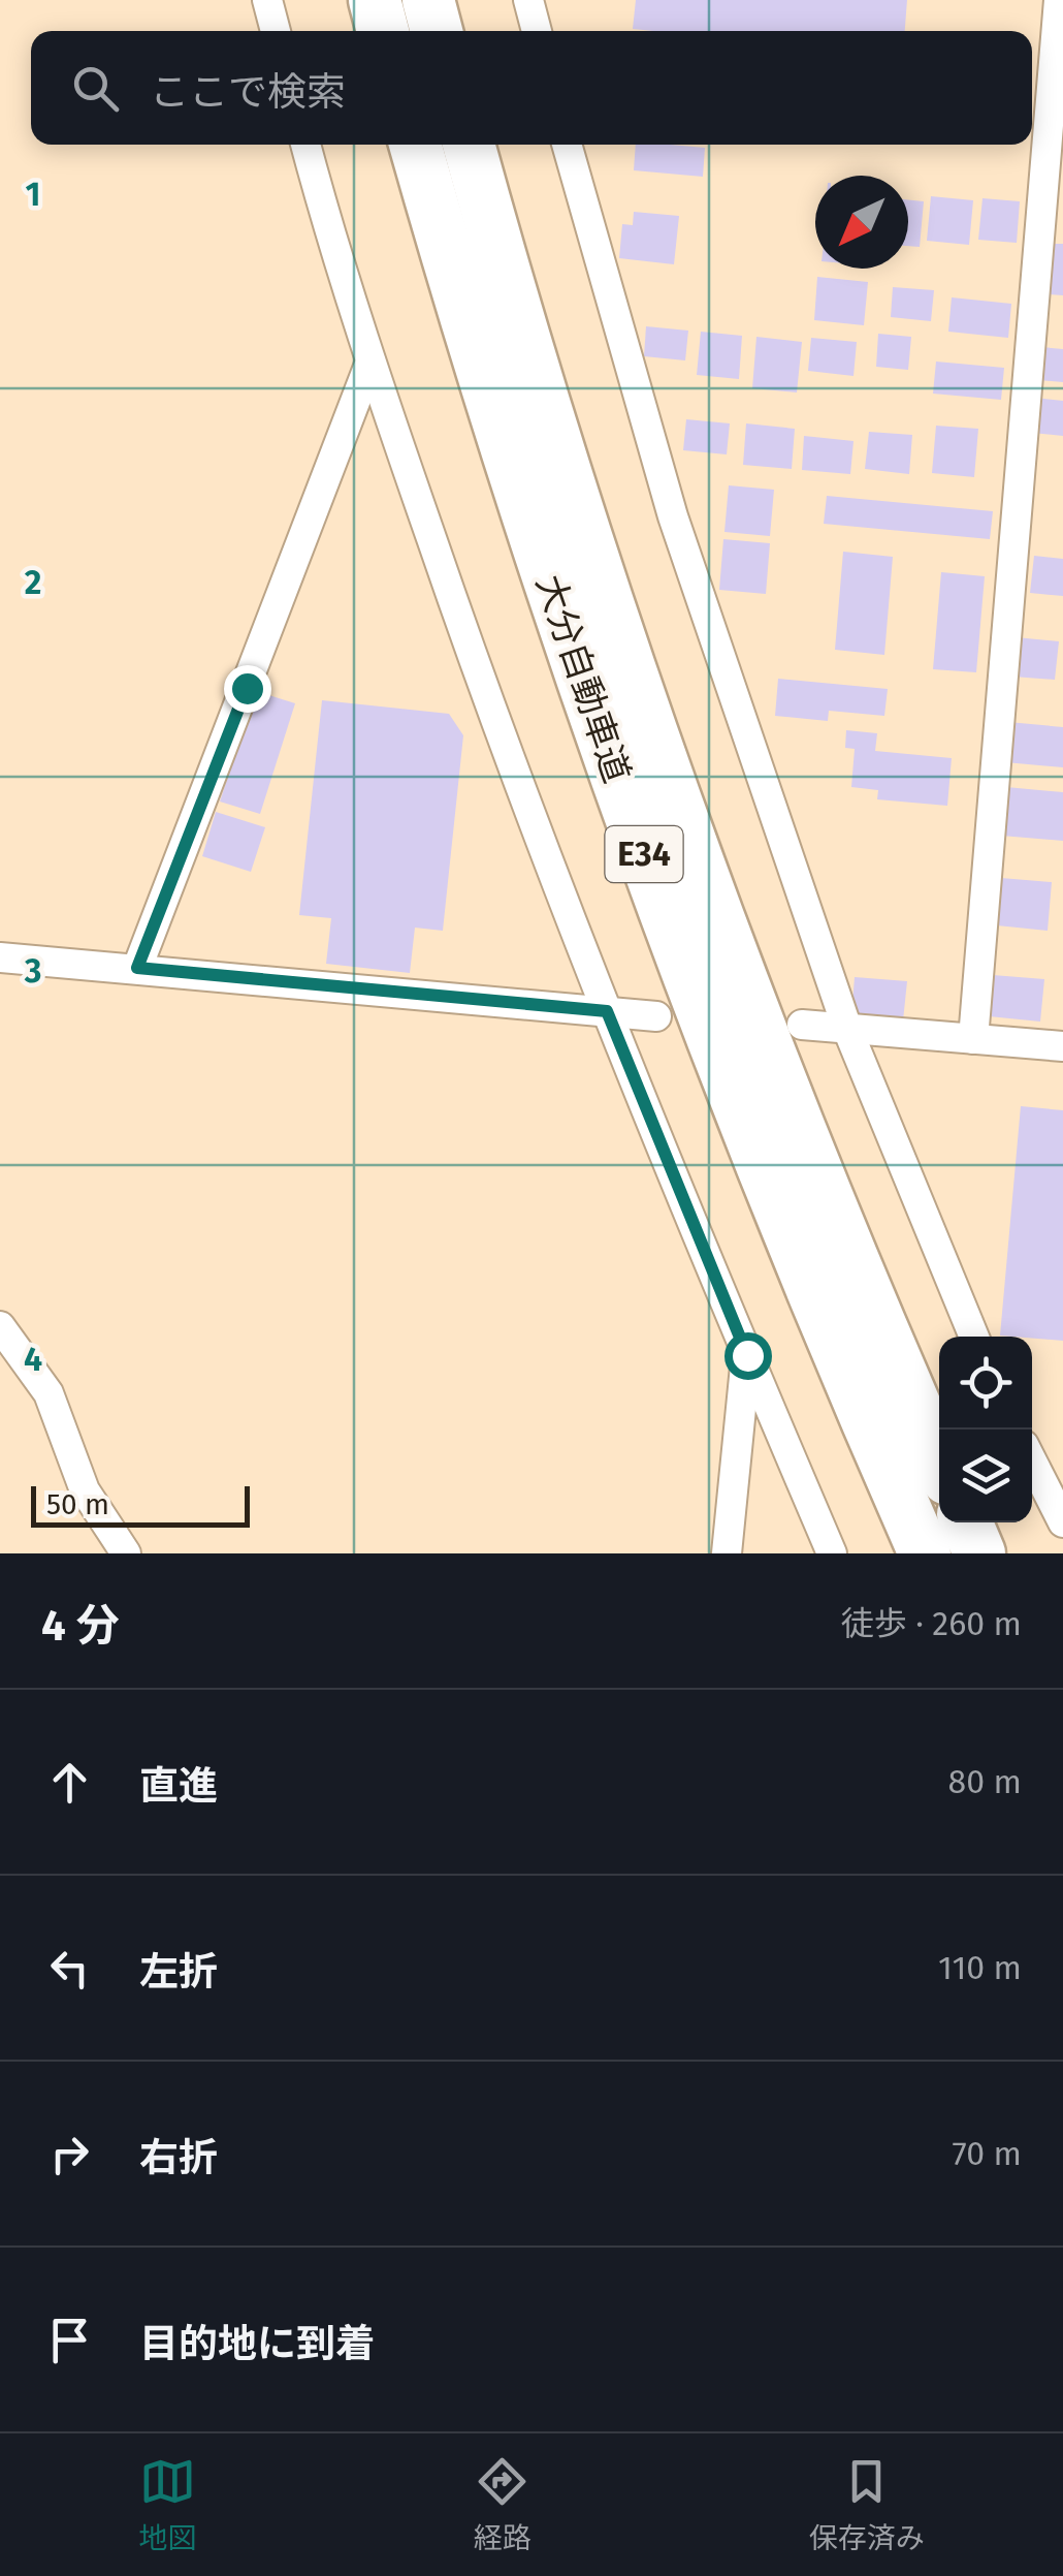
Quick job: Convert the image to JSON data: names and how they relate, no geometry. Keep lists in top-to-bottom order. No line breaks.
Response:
{"streets":{"highway":["大分自動車道","E34"]},"scale_bar":"50 m","north":"bottom left","page":{"search":"ここで検索","scale":"50 m","heading":["4 分","徒歩 · 260 m"],"list":[["直進","80 m"],["左折","110 m"],["右折","70 m"],"目的地に到着"],"nav":["地図","経路","保存済み"]},"grid":{"rows":["1","2","3","4"]}}
